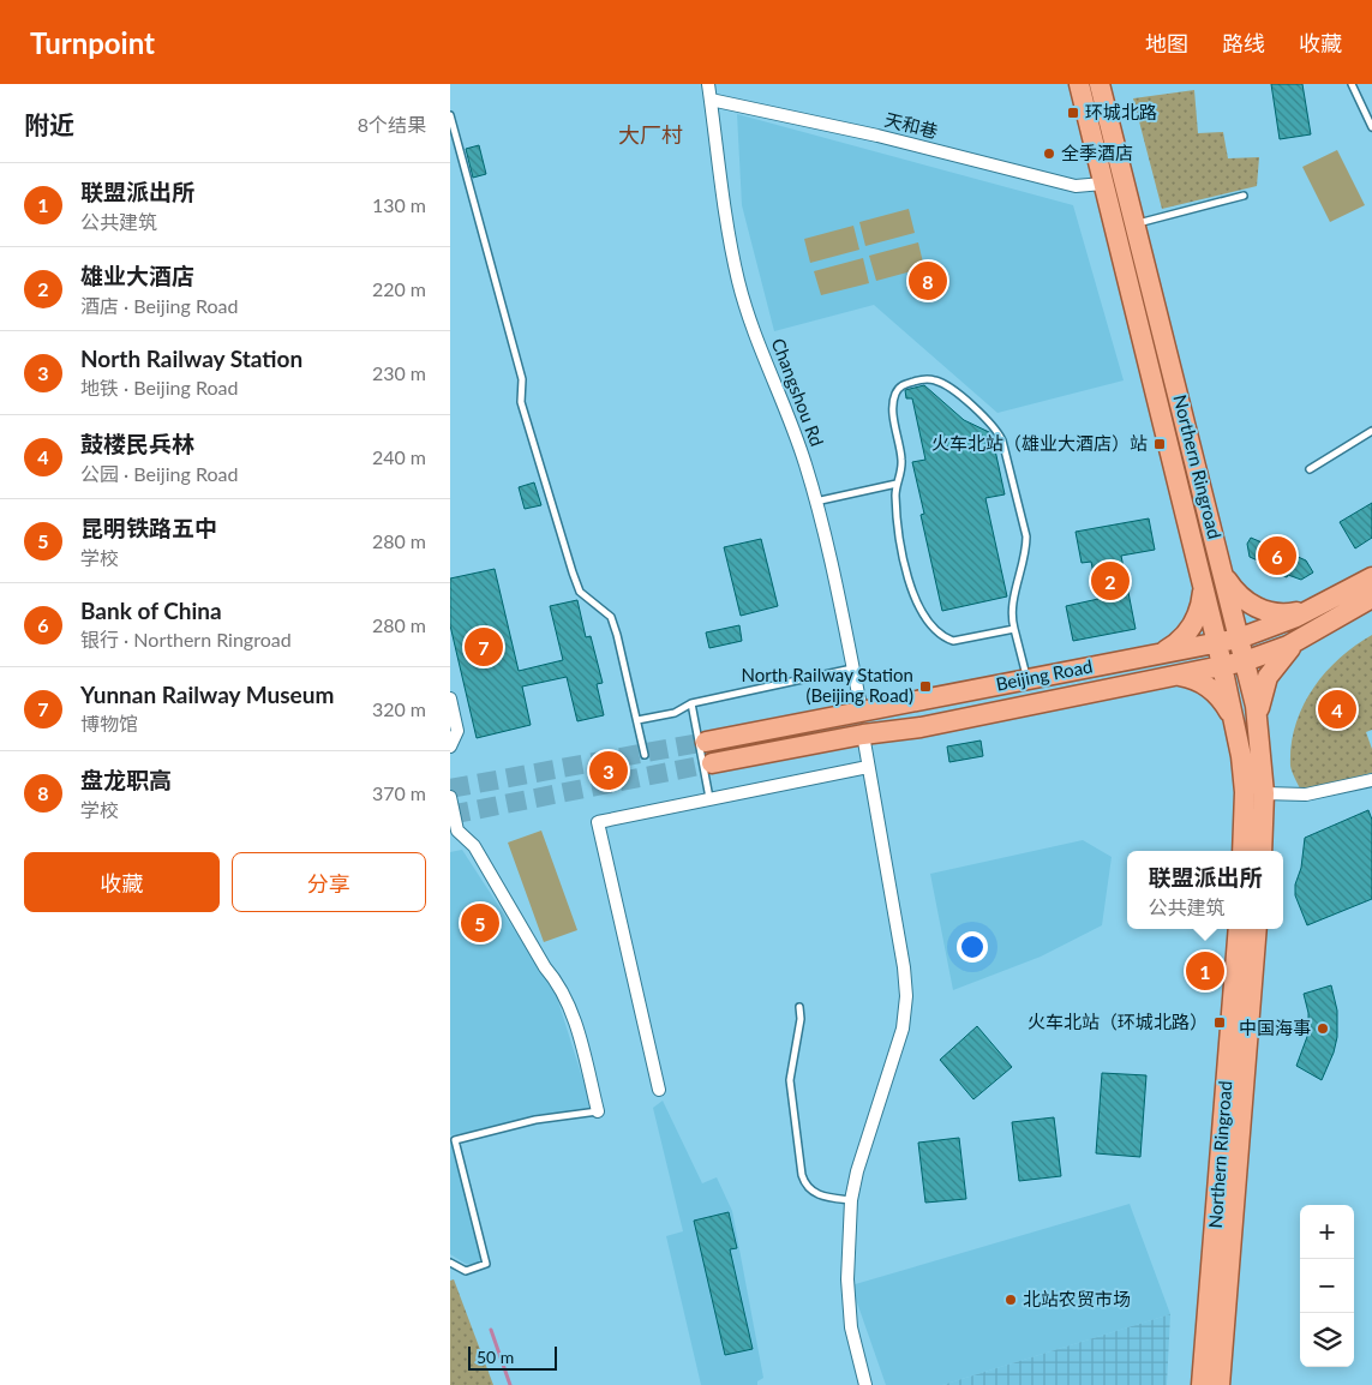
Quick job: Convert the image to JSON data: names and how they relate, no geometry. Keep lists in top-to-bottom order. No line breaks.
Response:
{"streets":{"main road":["Northern Ringroad","Beijing Road"],"street":["天和巷","Changshou Rd"]},"crossings":[["天和巷","Changshou Rd"],["天和巷","Northern Ringroad"],["Changshou Rd","Beijing Road"],["Northern Ringroad","Beijing Road"]],"districts":["大厂村"],"places":{"transit":["环城北路","火车北站（雄业大酒店）站","North Railway Station (Beijing Road)","火车北站（环城北路）"],"other":["全季酒店","中国海事","北站农贸市场"]},"scale_bar":"50 m","page":{"header":"Turnpoint","nav":["地图","路线","收藏"],"heading":["附近","8个结果"],"list":[{"mark":"1","name":"联盟派出所","note":"公共建筑","value":"130 m"},{"mark":"2","name":"雄业大酒店","note":"酒店 · Beijing Road","value":"220 m"},{"mark":"3","name":"North Railway Station","note":"地铁 · Beijing Road","value":"230 m"},{"mark":"4","name":"鼓楼民兵林","note":"公园 · Beijing Road","value":"240 m"},{"mark":"5","name":"昆明铁路五中","note":"学校","value":"280 m"},{"mark":"6","name":"Bank of China","note":"银行 · Northern Ringroad","value":"280 m"},{"mark":"7","name":"Yunnan Railway Museum","note":"博物馆","value":"320 m"},{"mark":"8","name":"盘龙职高","note":"学校","value":"370 m"}],"pins":["8","6","2","7","4","3","5","1"],"buttons":["收藏","分享"],"popup":["联盟派出所","公共建筑"],"map_buttons":["+","−"],"scale":"50 m"}}
